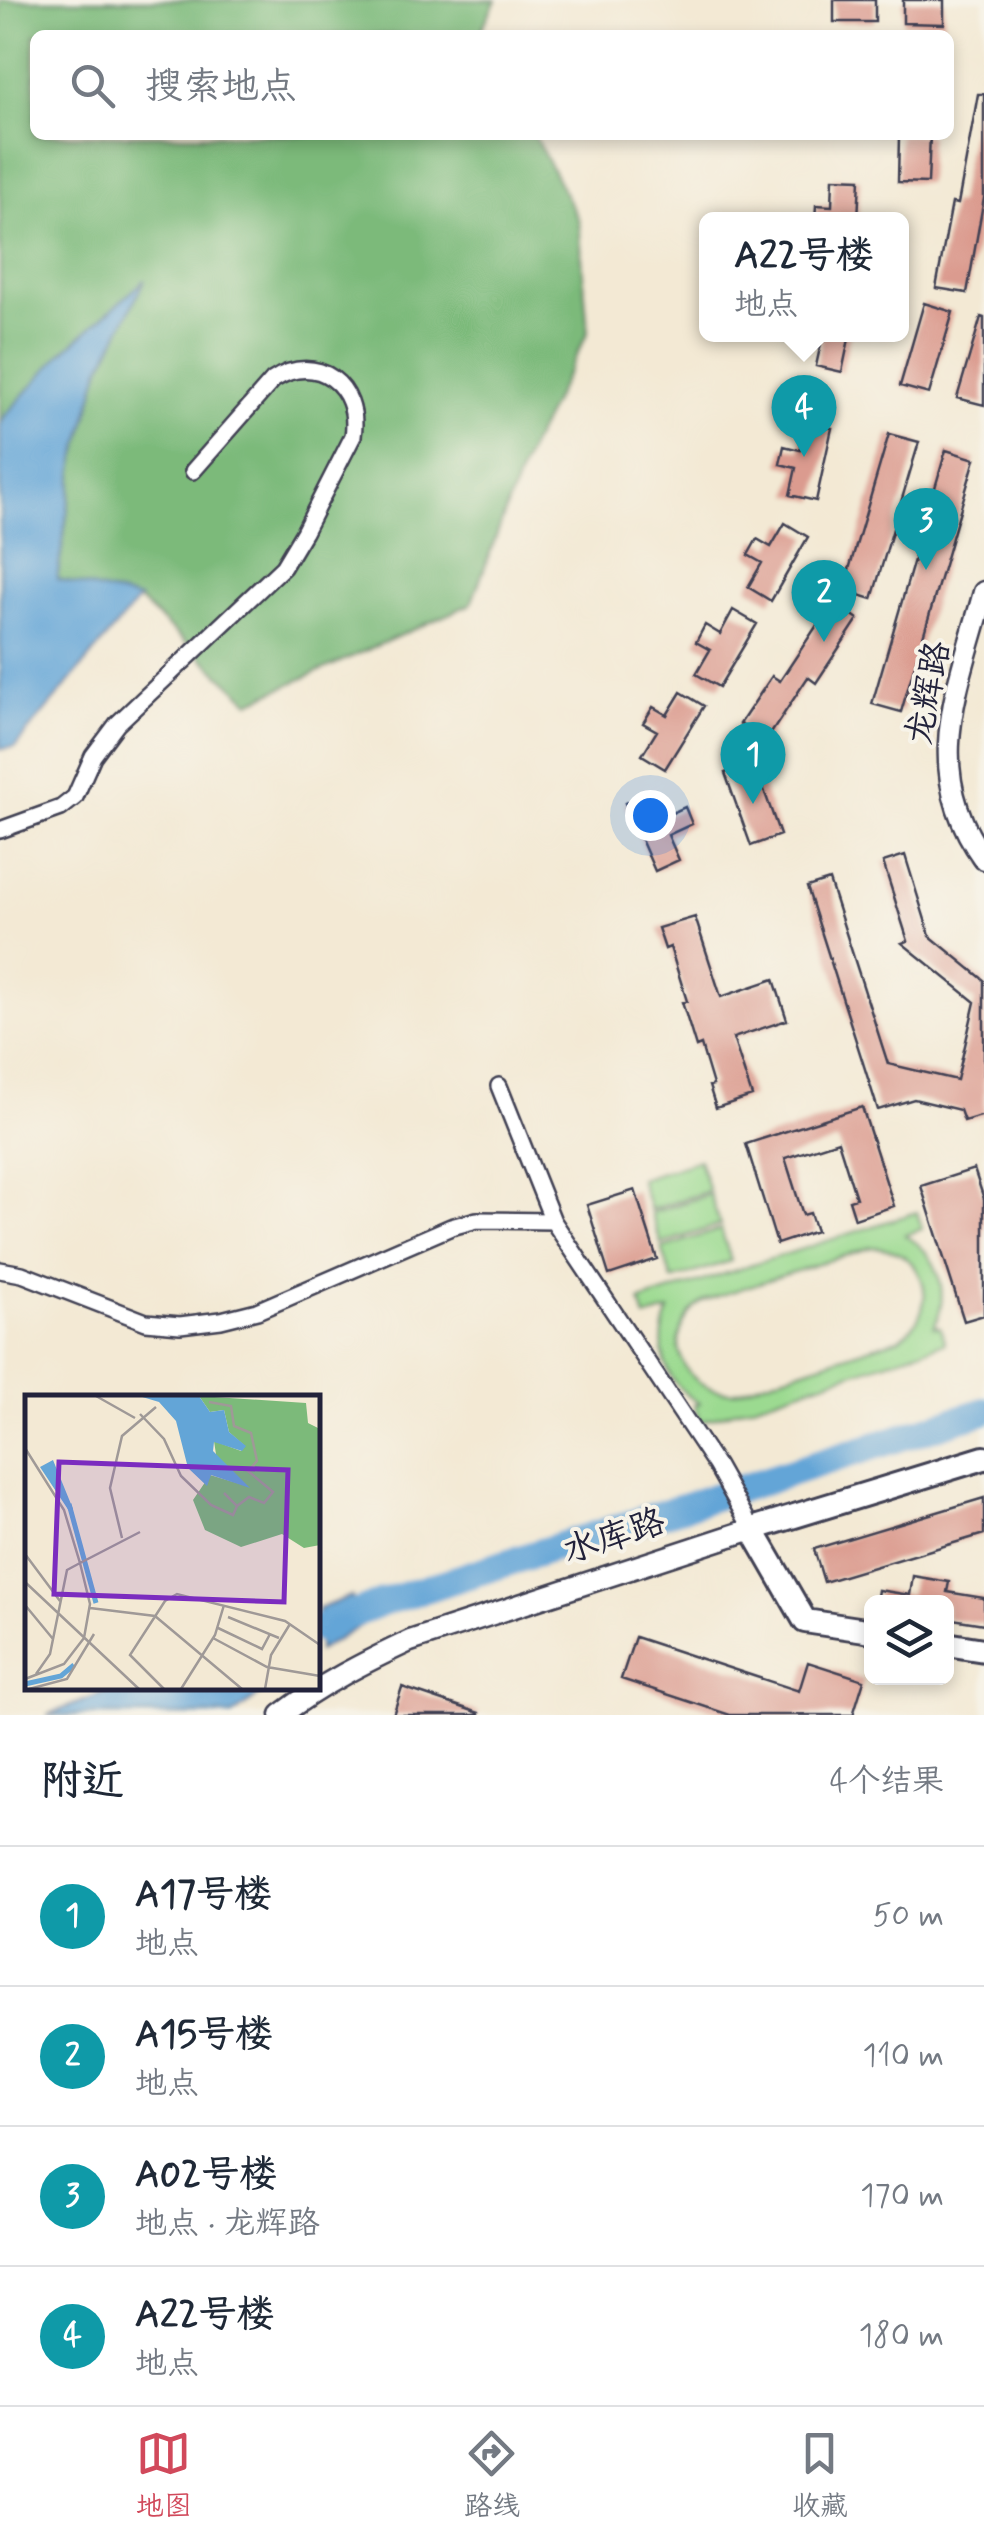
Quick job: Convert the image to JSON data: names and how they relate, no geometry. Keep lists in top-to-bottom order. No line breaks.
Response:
{"streets":{"main road":["水库路"],"street":["龙辉路"]},"page":{"search":"搜索地点","popup":["A22号楼","地点"],"pins":["4","3","2","1"],"heading":["附近","4个结果"],"list":[{"mark":"1","name":"A17号楼","note":"地点","value":"50 m"},{"mark":"2","name":"A15号楼","note":"地点","value":"110 m"},{"mark":"3","name":"A02号楼","note":"地点 · 龙辉路","value":"170 m"},{"mark":"4","name":"A22号楼","note":"地点","value":"180 m"}],"nav":["地图","路线","收藏"]}}
